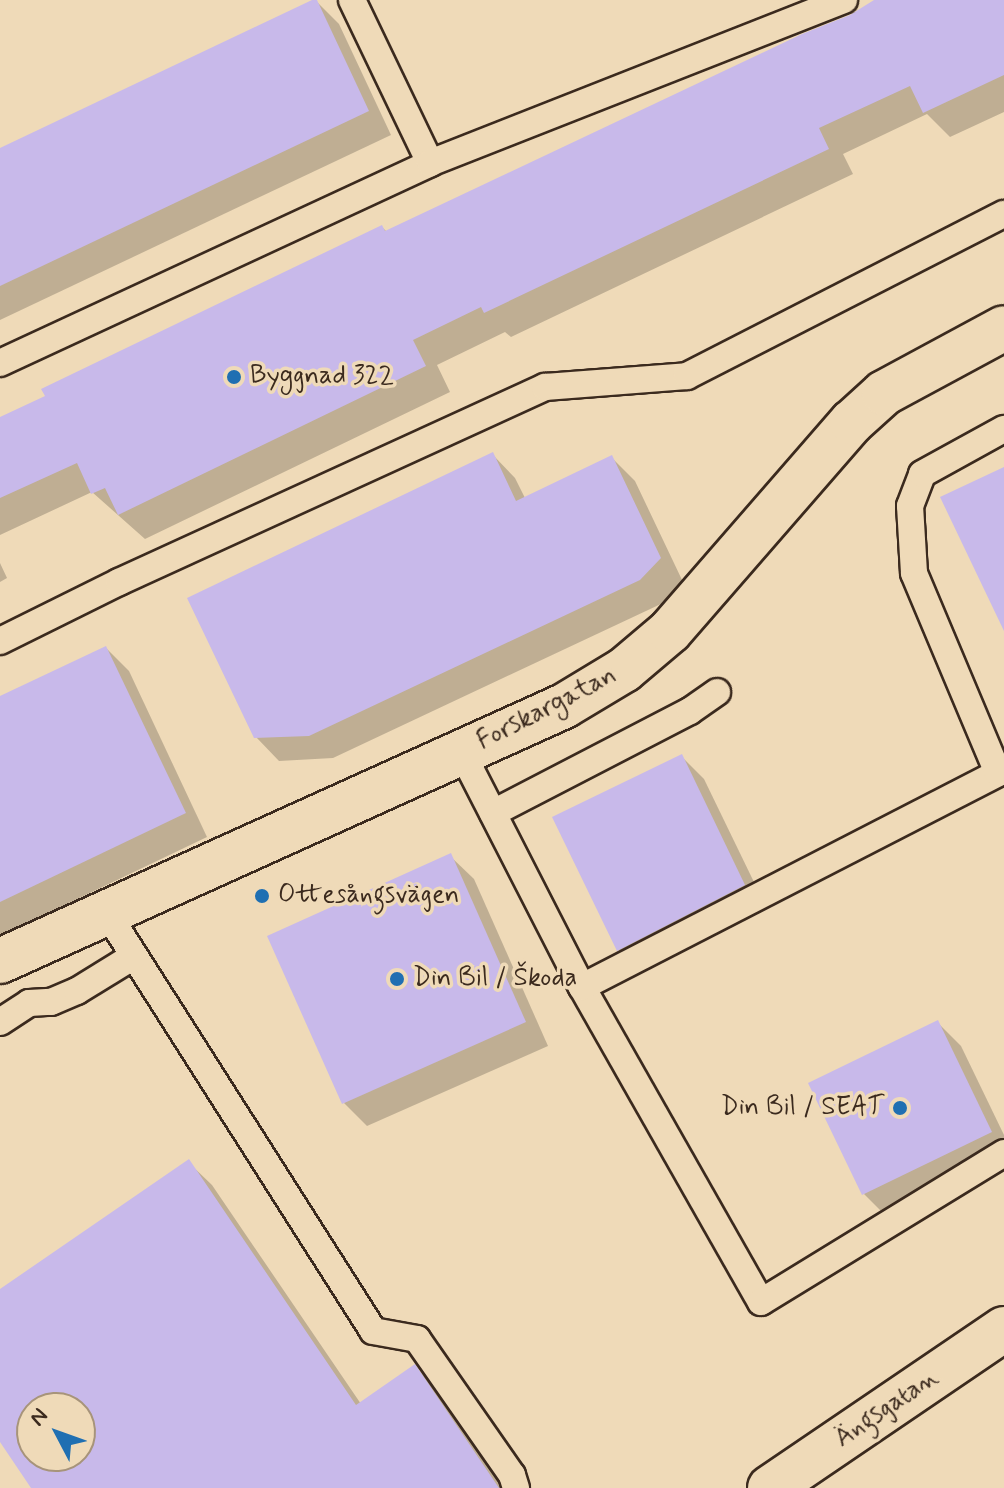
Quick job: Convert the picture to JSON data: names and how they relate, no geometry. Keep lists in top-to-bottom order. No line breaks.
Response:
{"streets":{"street":["Forskargatan","Ängsgatan"]},"places":["Byggnad 322","Ottesångsvägen","Din Bil / Škoda","Din Bil / SEAT"],"north":"top left"}
